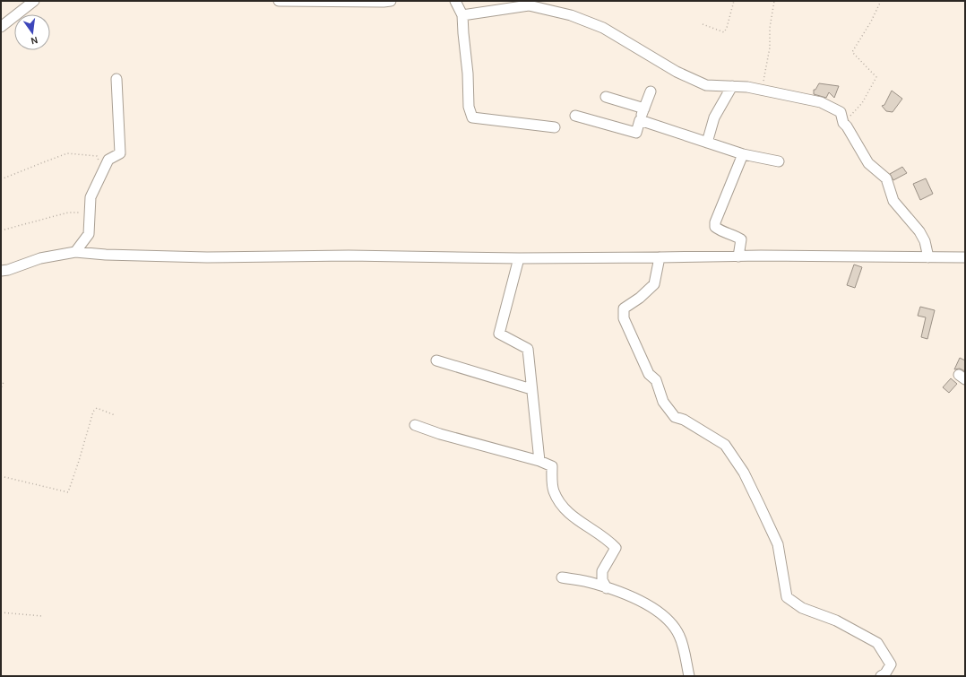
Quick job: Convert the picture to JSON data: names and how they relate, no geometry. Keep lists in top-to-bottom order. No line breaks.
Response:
{"north":"bottom"}
